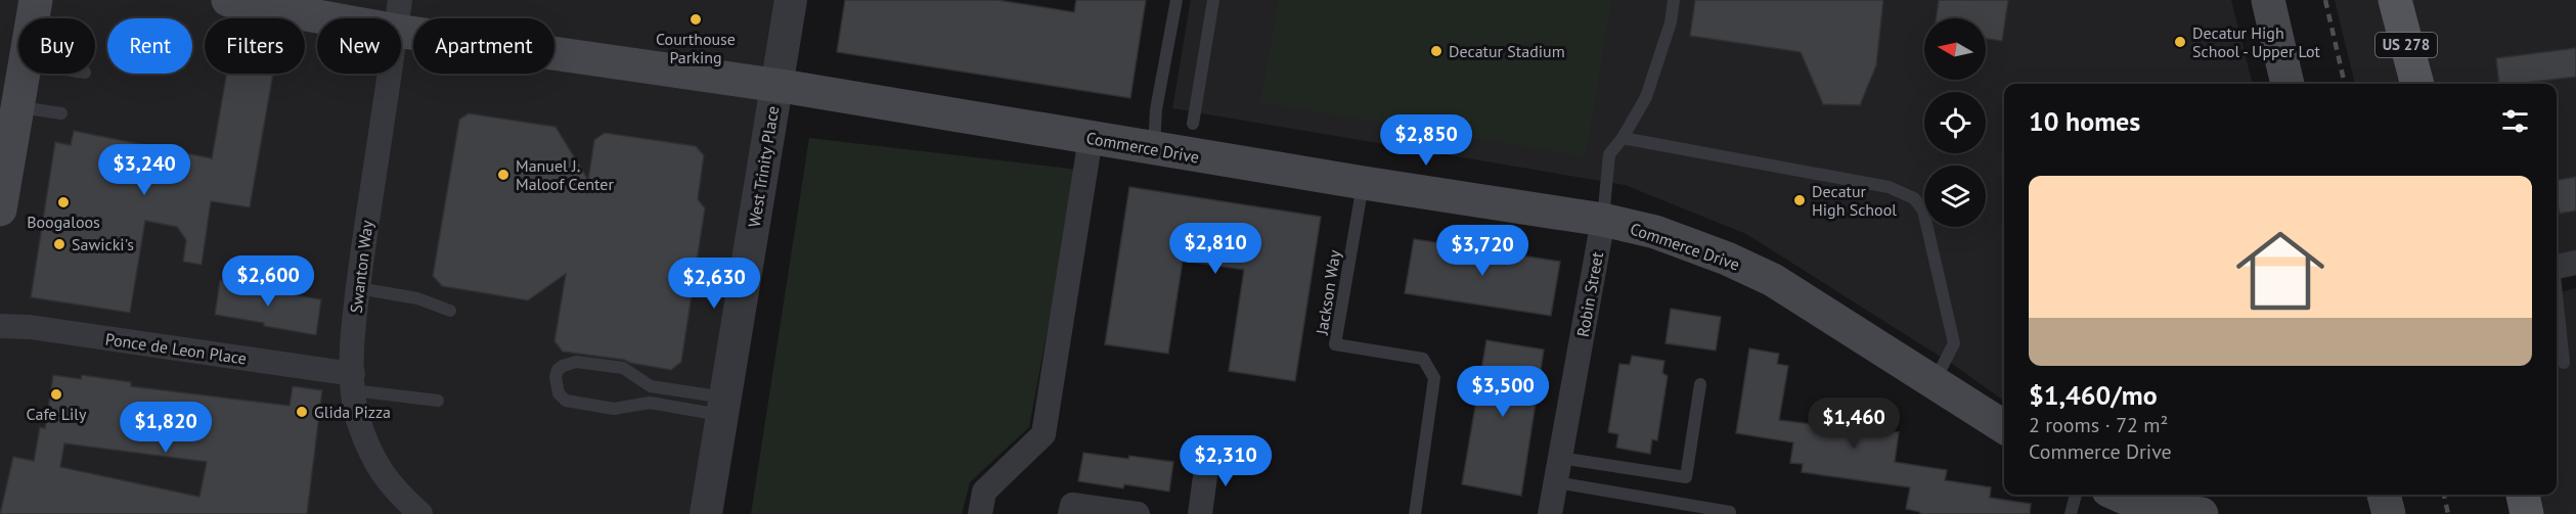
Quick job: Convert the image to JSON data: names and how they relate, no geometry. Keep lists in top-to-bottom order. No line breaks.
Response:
{"streets":{"main road":["US 278","Commerce Drive"],"street":["West Trinity Place","Swanton Way","Robin Street","Ponce de Leon Place"],"lane":["Jackson Way"]},"crossings":[["Commerce Drive","West Trinity Place"],["Commerce Drive","Swanton Way"],["Commerce Drive","Jackson Way"],["Commerce Drive","Robin Street"],["Swanton Way","Ponce de Leon Place"]],"places":["Courthouse Parking","Decatur High School - Upper Lot","Decatur Stadium","Manuel J. Maloof Center","Decatur High School","Boogaloos","Sawicki's","Cafe Lily","Glida Pizza"],"north":"left","page":{"chip":["Buy","Rent","Filters","New","Apartment"],"heading":"10 homes","price":["$2,850","$3,240","$2,810","$3,720","$2,600","$2,630","$3,500","$1,460","$1,820","$2,310"],"list":[{"name":"$1,460/mo","note":"2 rooms · 72 m² · Commerce Drive"}]}}
